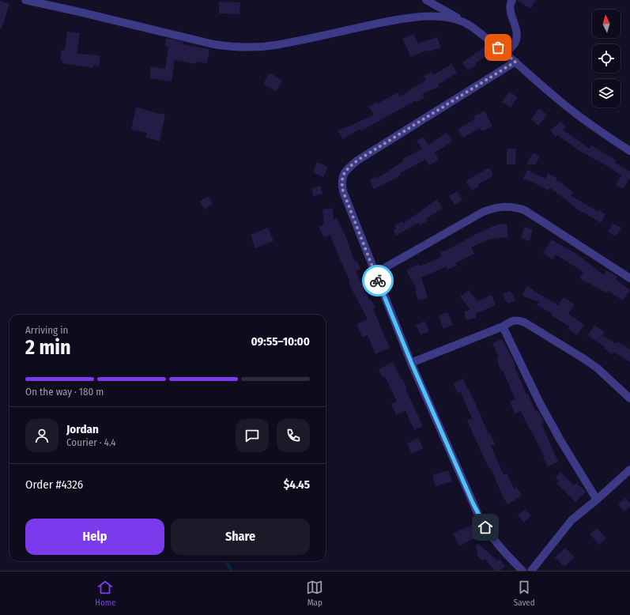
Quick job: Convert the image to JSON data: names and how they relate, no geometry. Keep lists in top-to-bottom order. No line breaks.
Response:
{"north":"top","page":{"heading":["2 min","Arriving in","09:55–10:00"],"panel":["Jordan","Courier · 4.4","Order #4326","$4.45"],"bar":"On the way · 180 m","buttons":["Help","Share"],"tabs":["Home","Map","Saved"]}}
